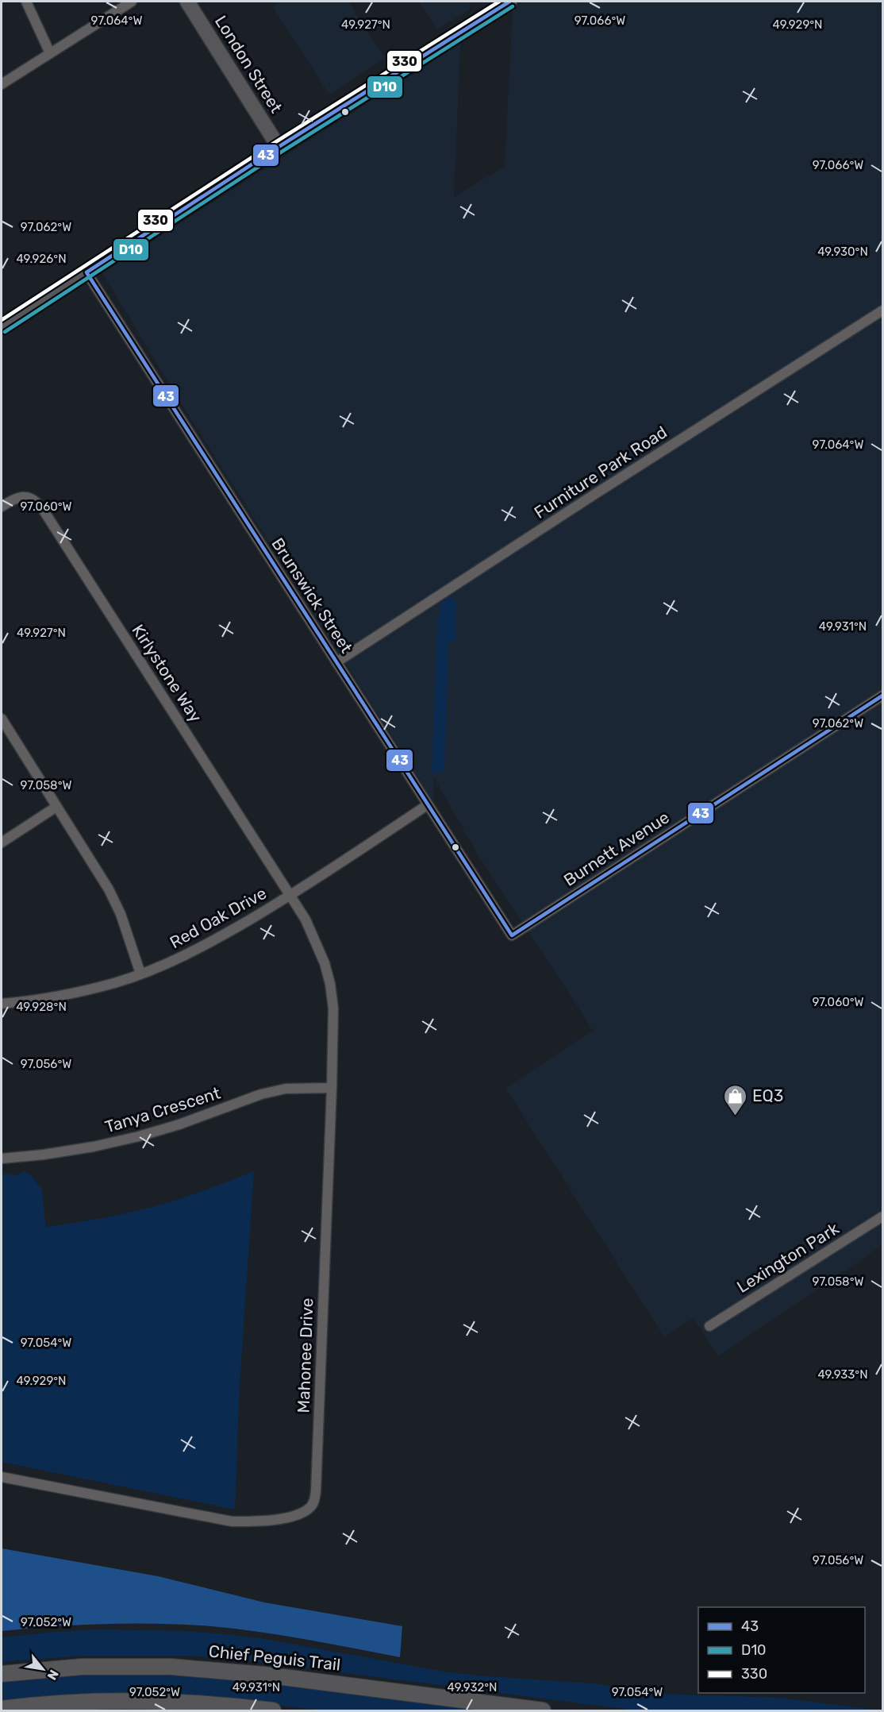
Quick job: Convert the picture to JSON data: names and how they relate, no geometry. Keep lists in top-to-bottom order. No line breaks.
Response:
{"streets":{"main road":["Chief Peguis Trail"],"street":["London Street","Furniture Park Road","Brunswick Street","Kirlystone Way","Burnett Avenue","Red Oak Drive","Tanya Crescent","Lexington Park","Mahonee Drive"]},"crossings":[["Furniture Park Road","Brunswick Street"],["Brunswick Street","Burnett Avenue"],["Brunswick Street","Red Oak Drive"],["Kirlystone Way","Red Oak Drive"],["Kirlystone Way","Mahonee Drive"],["Red Oak Drive","Mahonee Drive"],["Tanya Crescent","Mahonee Drive"]],"places":{"shop":["EQ3"]},"lines":["transit line 43","transit line 330","transit line D10"],"legend":["43","D10","330"],"north":"bottom right","coordinates":["97.064°W","97.066°W","49.927°N","49.929°N","97.062°W","49.930°N","49.926°N","97.060°W","49.931°N","97.058°W","49.928°N","97.056°W","97.054°W","49.933°N","97.052°W","49.932°N"]}
